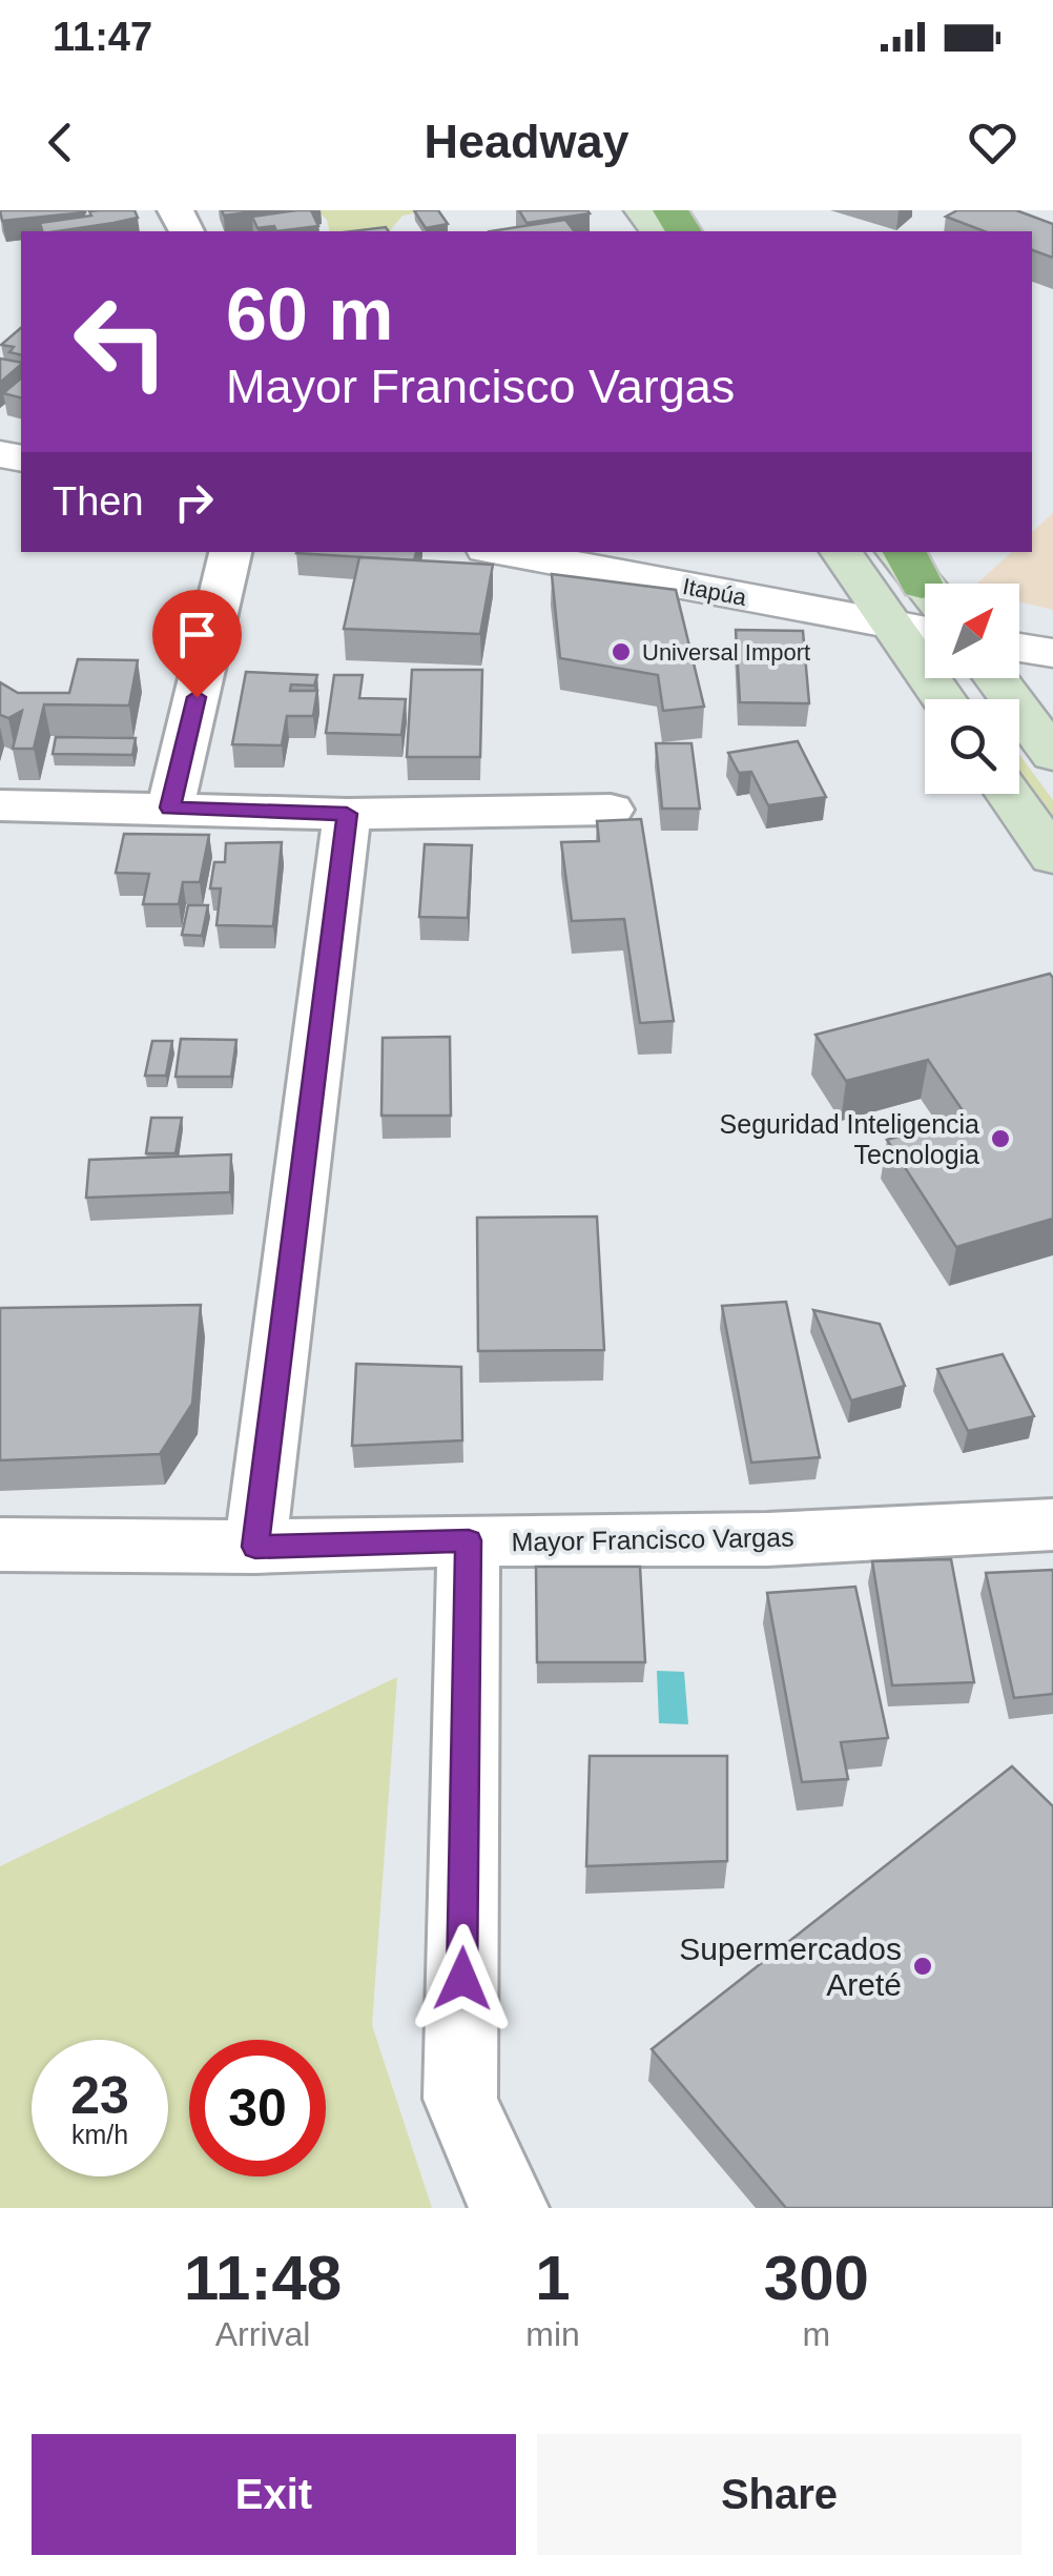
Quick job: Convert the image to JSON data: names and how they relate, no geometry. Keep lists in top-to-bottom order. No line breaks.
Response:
{"streets":{"street":["Itapúa","Mayor Francisco Vargas"]},"places":["Universal Import","Seguridad Inteligencia Tecnologia","Supermercados Areté"],"north":"top right","page":{"status":"11:47","header":"Headway","turn":["60 m","Mayor Francisco Vargas"],"then":"Then","speed":"23 km/h","limit":"30","eta":["11:48","Arrival","1","min","300","m"],"buttons":["Exit","Share"]}}
